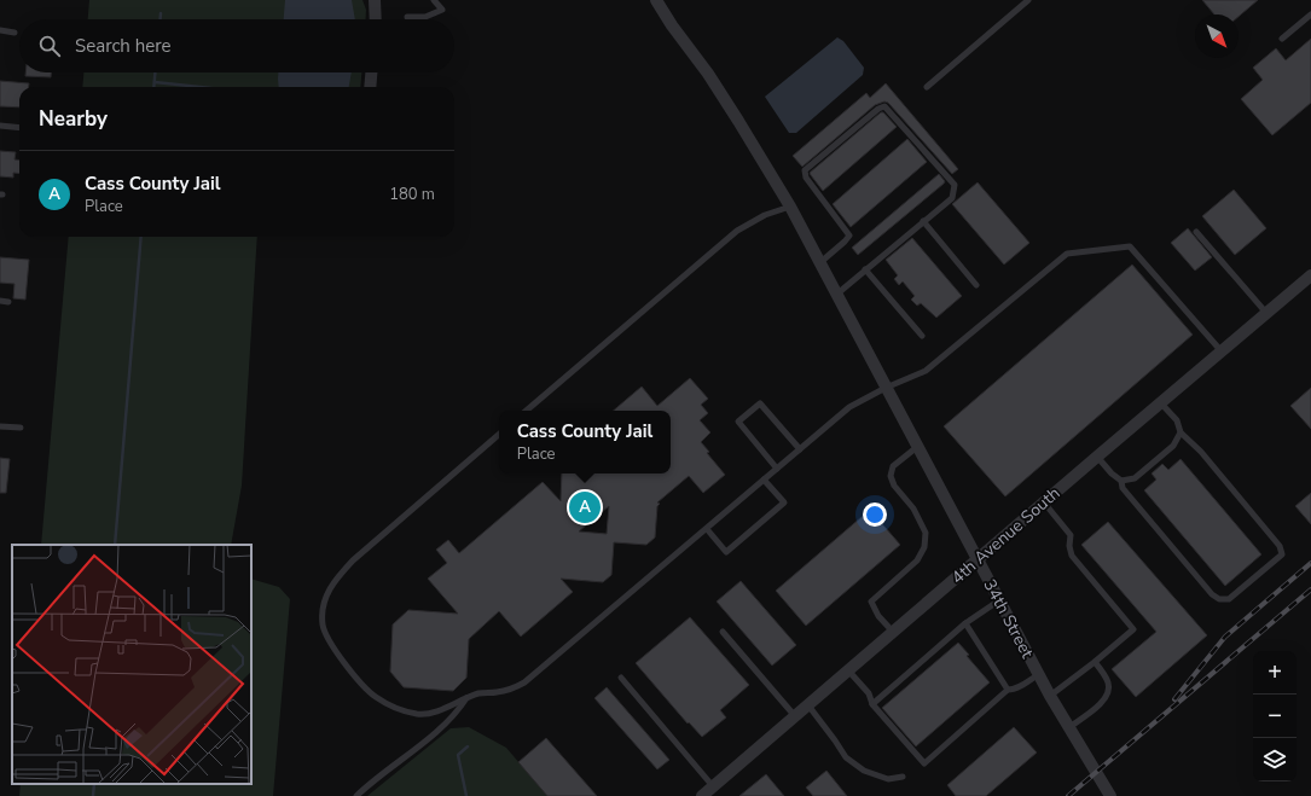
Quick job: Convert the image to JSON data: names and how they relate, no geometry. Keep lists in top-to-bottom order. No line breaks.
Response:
{"streets":{"street":["4th Avenue South","34th Street"]},"crossings":[["4th Avenue South","34th Street"]],"north":"bottom right","page":{"search":"Search here","heading":"Nearby","list":[{"mark":"A","name":"Cass County Jail","note":"Place","value":"180 m"}],"popup":["Cass County Jail","Place"],"pins":"A","map_buttons":["+","−"]}}
